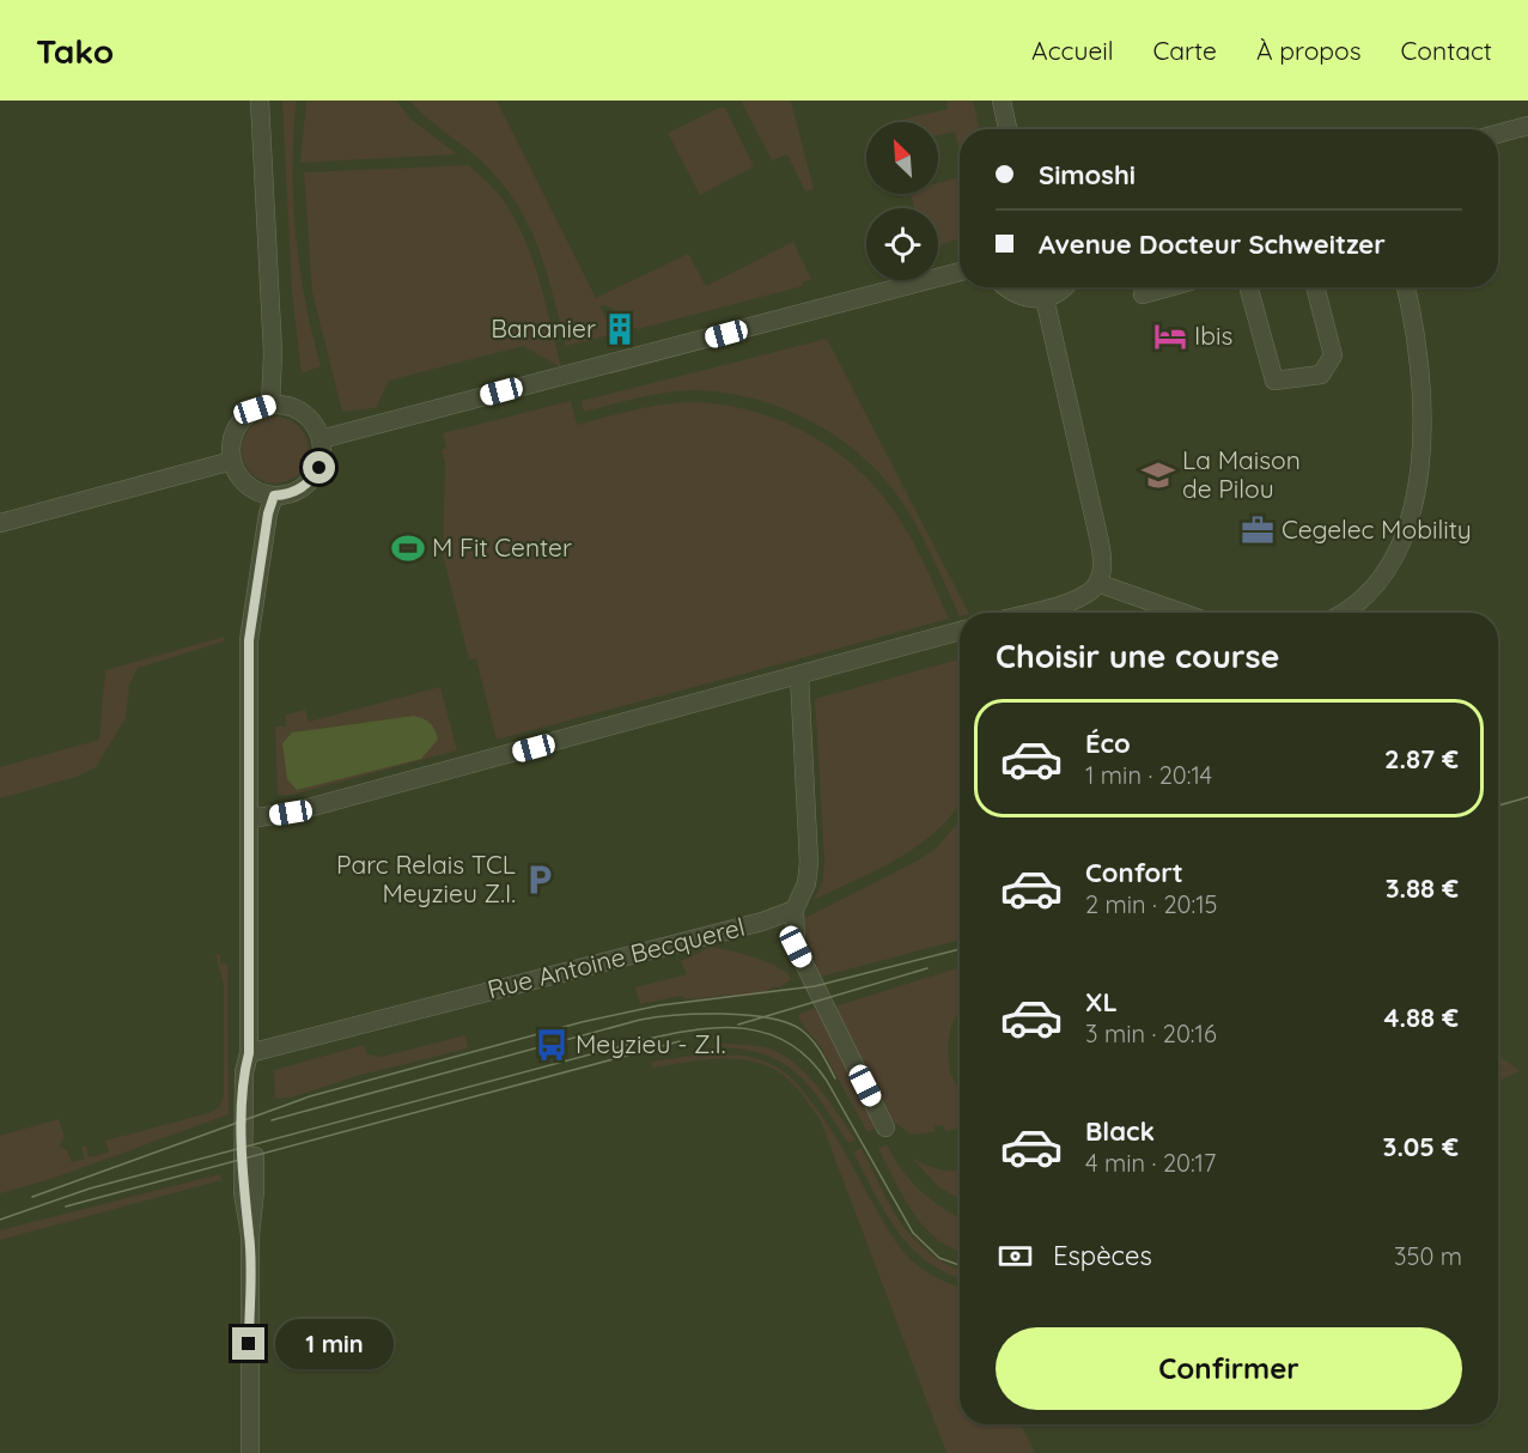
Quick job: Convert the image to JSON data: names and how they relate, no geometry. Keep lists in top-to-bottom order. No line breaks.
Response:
{"streets":{"street":["Rue Antoine Becquerel"]},"places":{"building":["Bananier"],"hotel":["Ibis"],"school or university":["La Maison de Pilou"],"office":["Cegelec Mobility"],"sports":["M Fit Center"],"parking":["Parc Relais TCL Meyzieu Z.I."],"bus stop":["Meyzieu - Z.I."]},"north":"top left","page":{"header":"Tako","nav":["Accueil","Carte","À propos","Contact"],"banner":["Simoshi","Avenue Docteur Schweitzer"],"heading":"Choisir une course","list":[{"name":"Éco","note":"1 min · 20:14","value":"2.87 €"},{"name":"Confort","note":"2 min · 20:15","value":"3.88 €"},{"name":"XL","note":"3 min · 20:16","value":"4.88 €"},{"name":"Black","note":"4 min · 20:17","value":"3.05 €"}],"pay":["Espèces","350 m"],"buttons":"Confirmer","bubble":"1 min"}}
